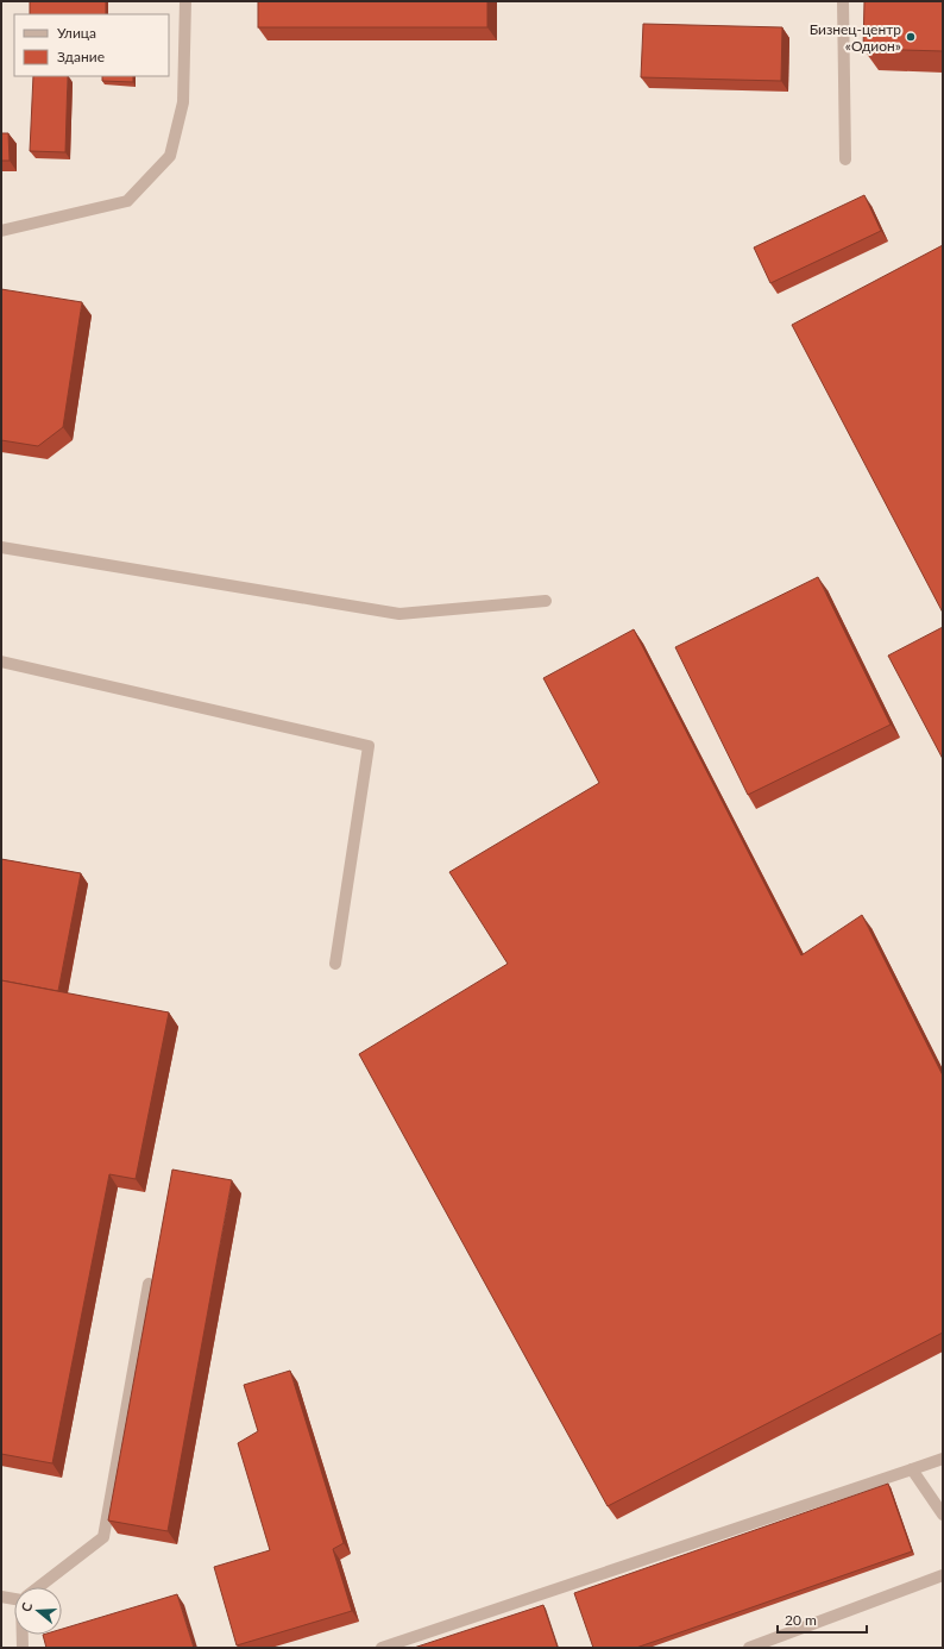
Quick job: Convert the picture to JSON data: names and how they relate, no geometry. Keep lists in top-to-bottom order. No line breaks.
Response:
{"places":["Бизнец-центр «Одион»"],"legend":["Улица","Здание"],"scale_bar":"20 m","north":"left"}
